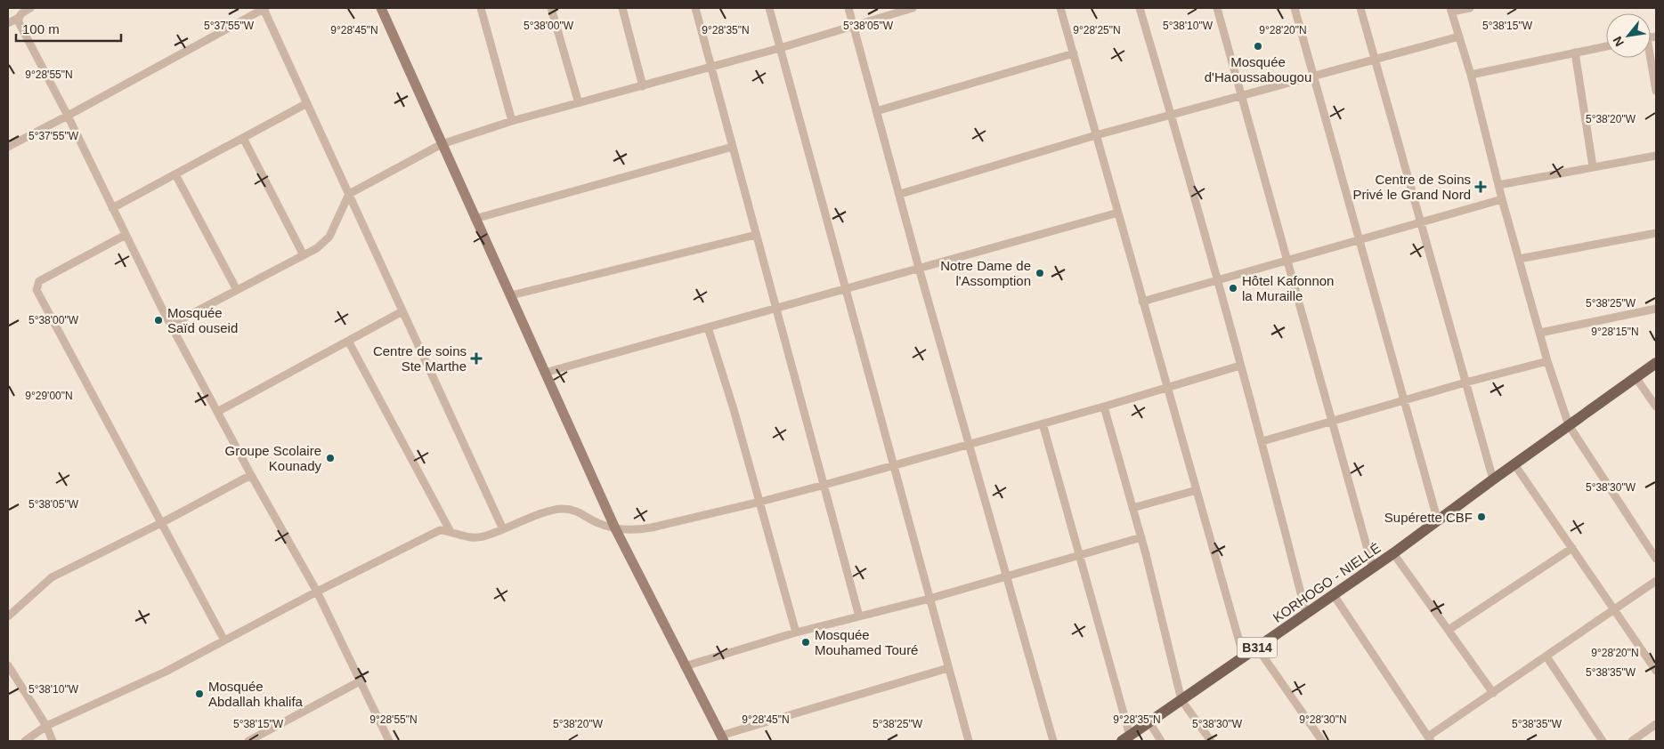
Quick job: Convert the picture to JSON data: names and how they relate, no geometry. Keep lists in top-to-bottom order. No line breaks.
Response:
{"streets":{"main road":["KORHOGO - NIELLÉ","B314"]},"crossings":[["KORHOGO - NIELLÉ","B314"]],"places":{"other":["Mosquée d'Haoussabougou","Notre Dame de l'Assomption","Hôtel Kafonnon la Muraille","Mosquée Saïd ouseid","Groupe Scolaire Kounady","Supérette CBF","Mosquée Mouhamed Touré","Mosquée Abdallah khalifa"],"health":["Centre de Soins Privé le Grand Nord","Centre de soins Ste Marthe"]},"scale_bar":"100 m","north":"bottom left","coordinates":["5°37'55\"W","5°38'00\"W","5°38'05\"W","5°38'10\"W","5°38'15\"W","9°28'45\"N","9°28'35\"N","9°28'25\"N","9°28'20\"N","9°28'55\"N","5°38'20\"W","5°38'25\"W","9°28'15\"N","9°29'00\"N","5°38'30\"W","5°38'35\"W","9°28'30\"N"]}
